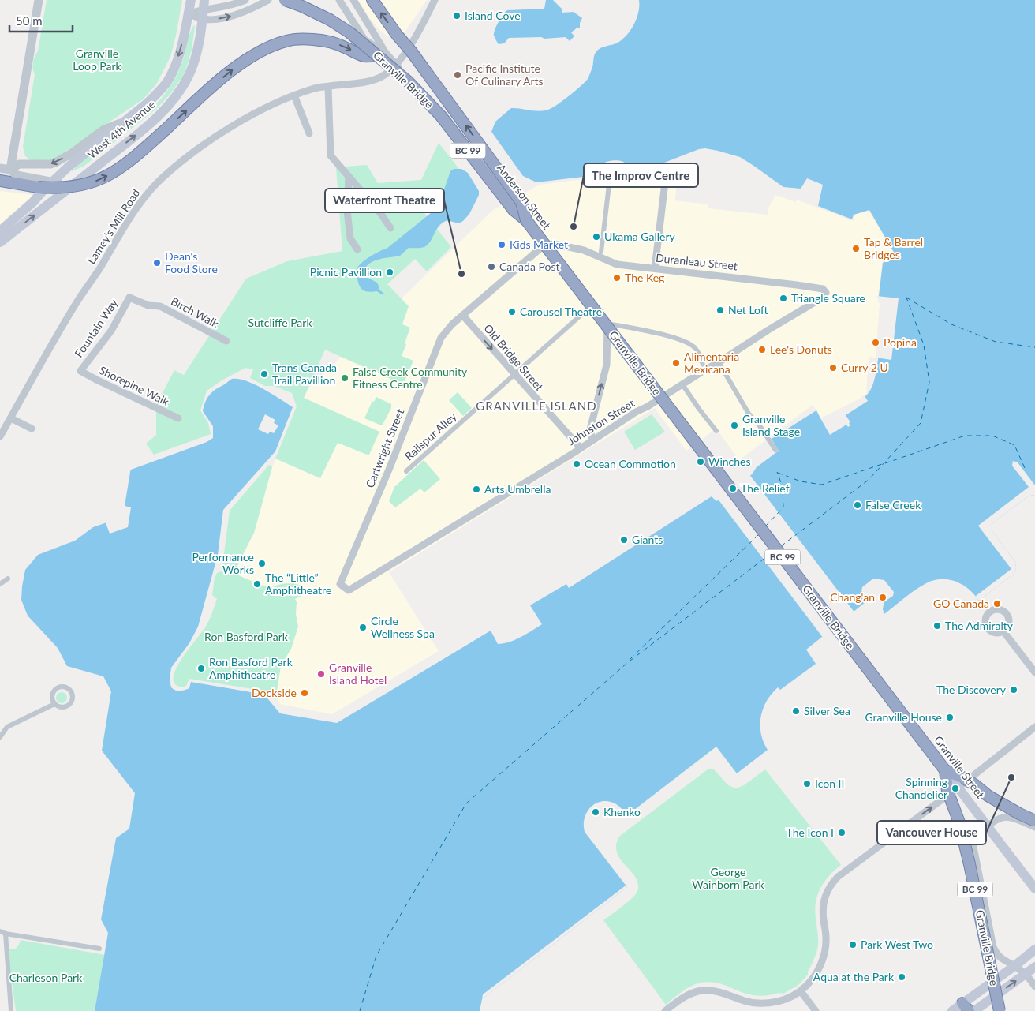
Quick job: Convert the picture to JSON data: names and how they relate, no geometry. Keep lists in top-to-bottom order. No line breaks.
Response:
{"streets":{"highway":["Granville Bridge","BC 99"],"main road":["West 4th Avenue"],"street":["Anderson Street","Lamey's Mill Road","Duranleau Street","Birch Walk","Fountain Way","Old Bridge Street","Shorepine Walk","Johnston Street","Railspur Alley","Cartwright Street","Granville Street"]},"crossings":[["Granville Bridge","Anderson Street"],["Anderson Street","Lamey's Mill Road"],["Anderson Street","Duranleau Street"],["Anderson Street","Railspur Alley"],["Anderson Street","Cartwright Street"],["Duranleau Street","Johnston Street"],["Duranleau Street","Cartwright Street"],["Birch Walk","Fountain Way"],["Fountain Way","Shorepine Walk"],["Old Bridge Street","Johnston Street"],["Old Bridge Street","Railspur Alley"],["Old Bridge Street","Cartwright Street"],["Johnston Street","Cartwright Street"]],"one_way":["Old Bridge Street"],"districts":["GRANVILLE ISLAND"],"parks":["Granville Loop Park","Sutcliffe Park","Ron Basford Park","George Wainborn Park","Charleson Park"],"places":["Island Cove","Pacific Institute Of Culinary Arts","The Improv Centre","Ukama Gallery","Kids Market","Tap & Barrel Bridges","Dean's Food Store","Canada Post","Picnic Pavillion","Waterfront Theatre","The Keg","Triangle Square","Net Loft","Carousel Theatre","Popina","Lee's Donuts","Alimentaria Mexicana","Curry 2 U","Trans Canada Trail Pavillion","False Creek Community Fitness Centre","Granville Island Stage","Winches","Ocean Commotion","The Relief","Arts Umbrella","False Creek","Giants","Performance Works","The “Little” Amphitheatre","Chang'an","GO Canada","The Admiralty","Circle Wellness Spa","Ron Basford Park Amphitheatre","Granville Island Hotel","The Discovery","Dockside","Silver Sea","Granville House","Vancouver House","Icon II","Spinning Chandelier","Khenko","The Icon I","Park West Two","Aqua at the Park"],"scale_bar":"50 m"}
